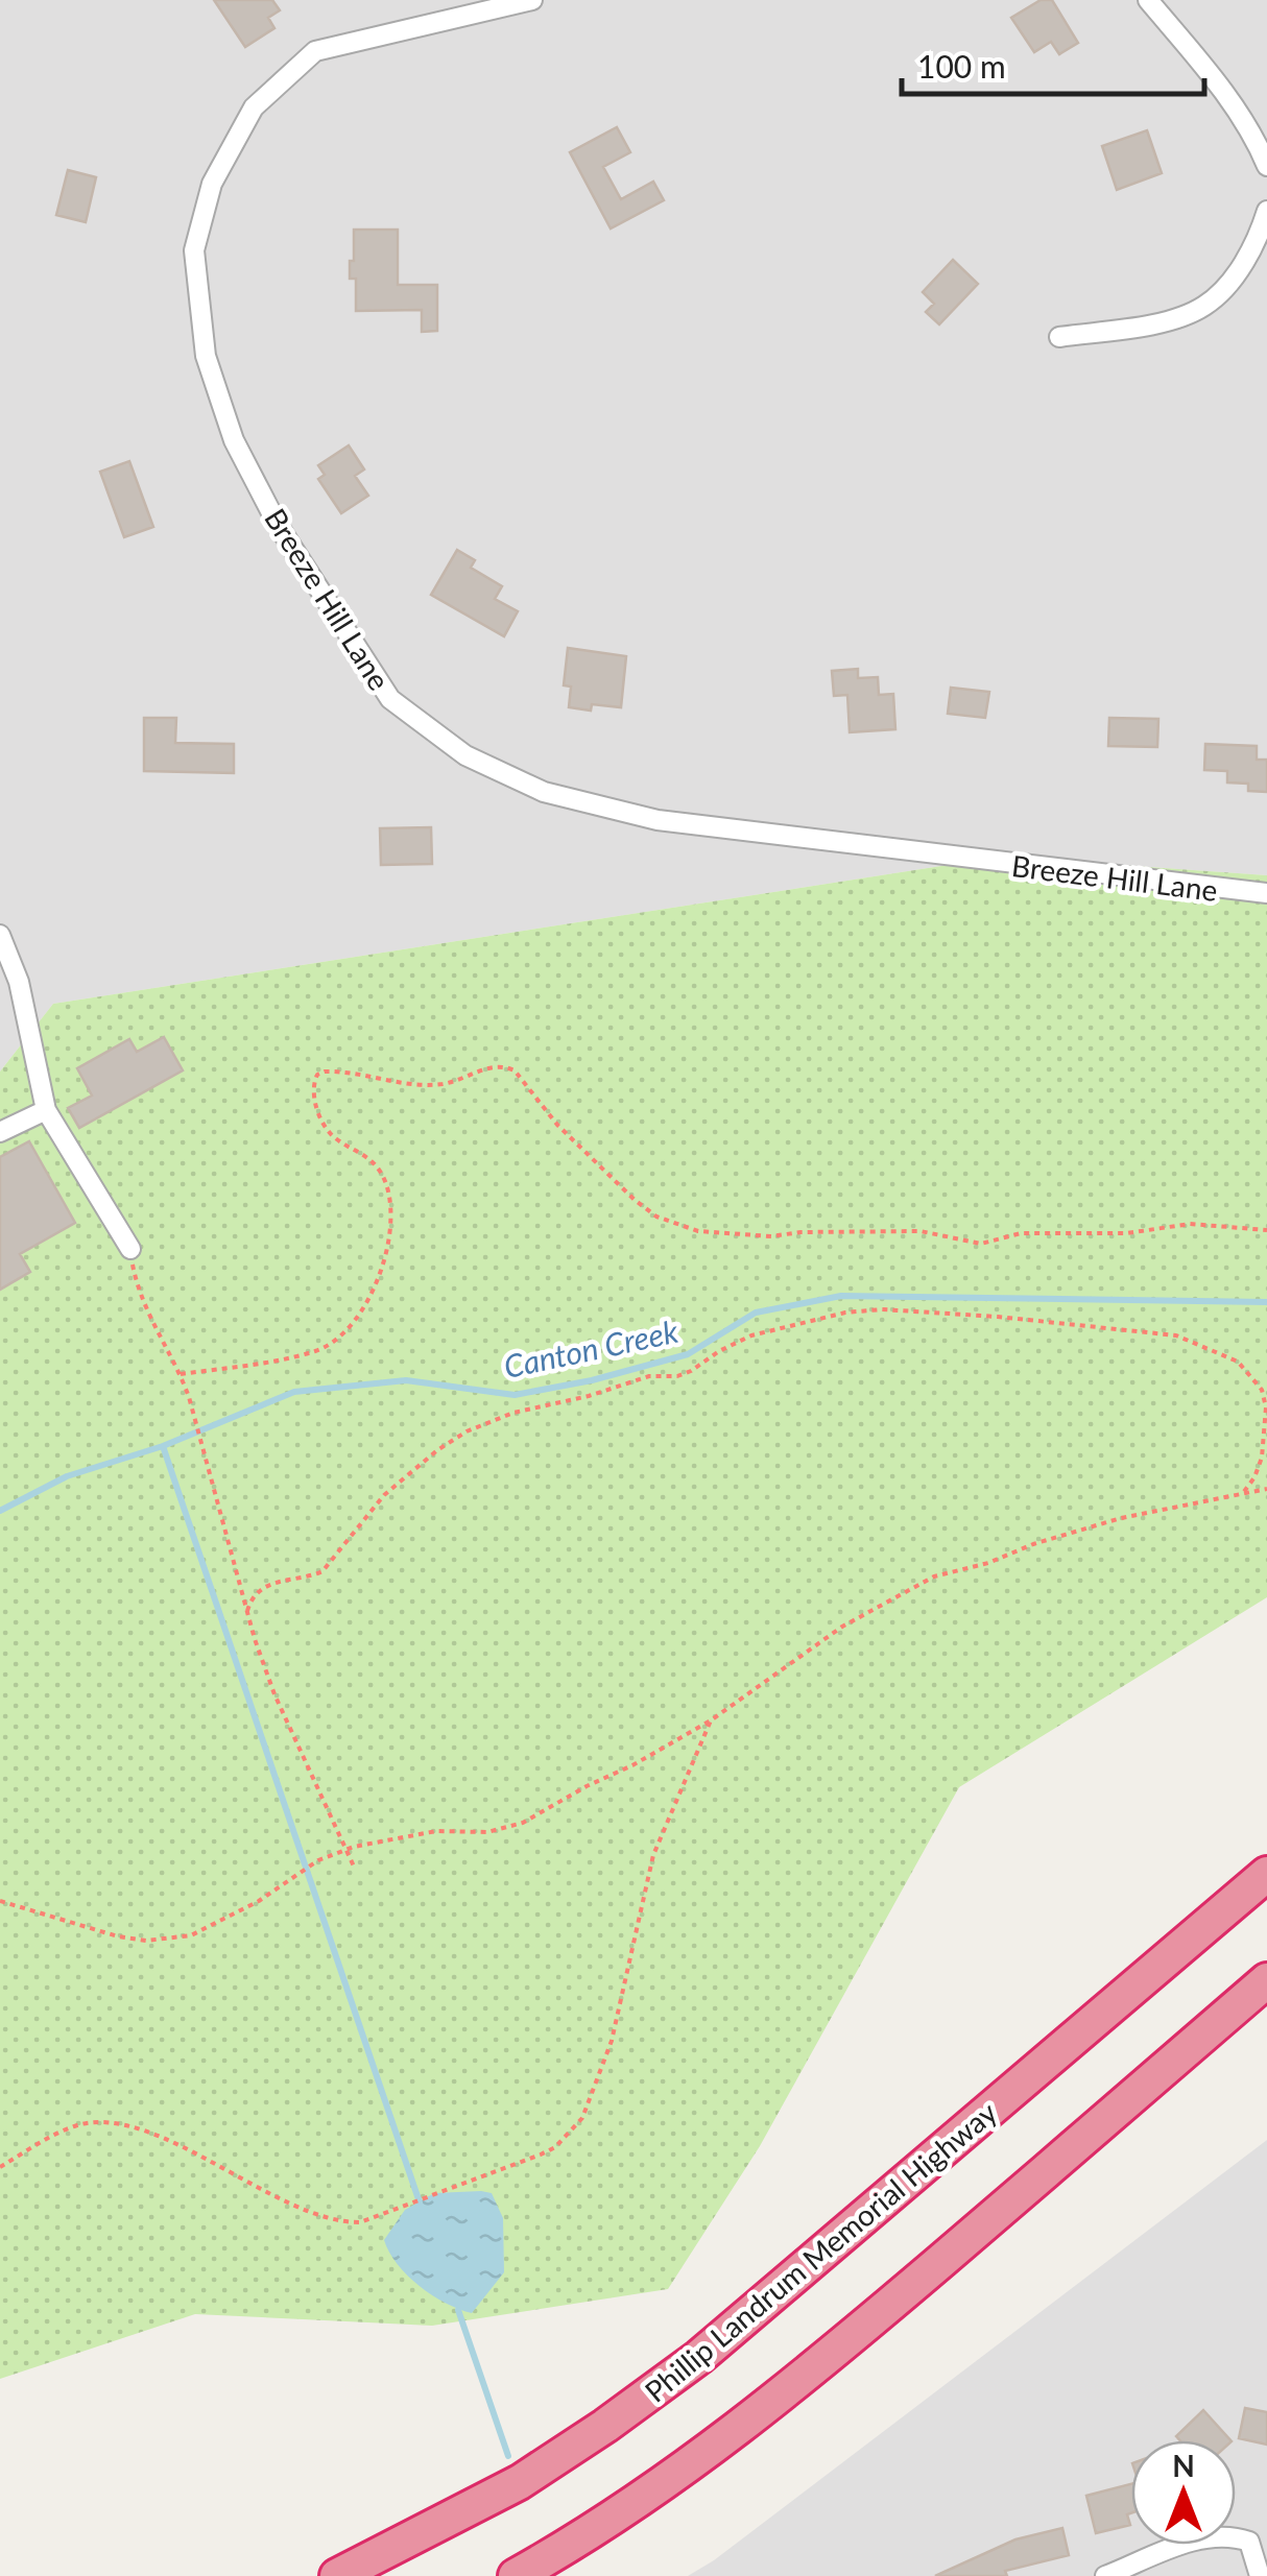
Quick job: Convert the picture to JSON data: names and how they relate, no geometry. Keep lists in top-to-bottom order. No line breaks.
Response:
{"streets":{"highway":["Phillip Landrum Memorial Highway"],"street":["Breeze Hill Lane"]},"water":["Canton Creek"],"scale_bar":"100 m","north":"top"}
